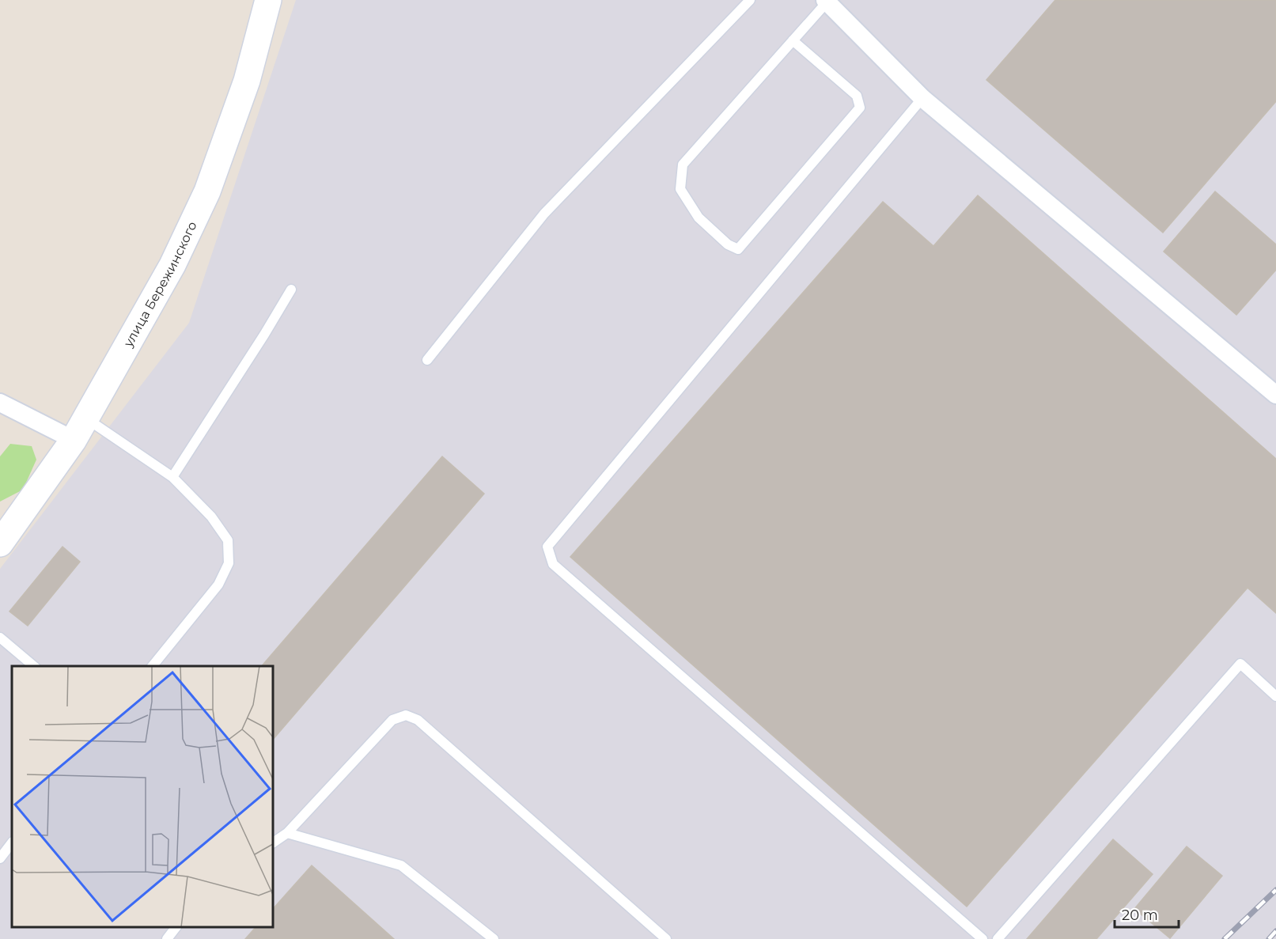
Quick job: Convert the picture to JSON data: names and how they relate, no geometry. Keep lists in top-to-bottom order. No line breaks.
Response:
{"streets":{"main road":["улица Бережинского"]},"scale_bar":"20 m"}
